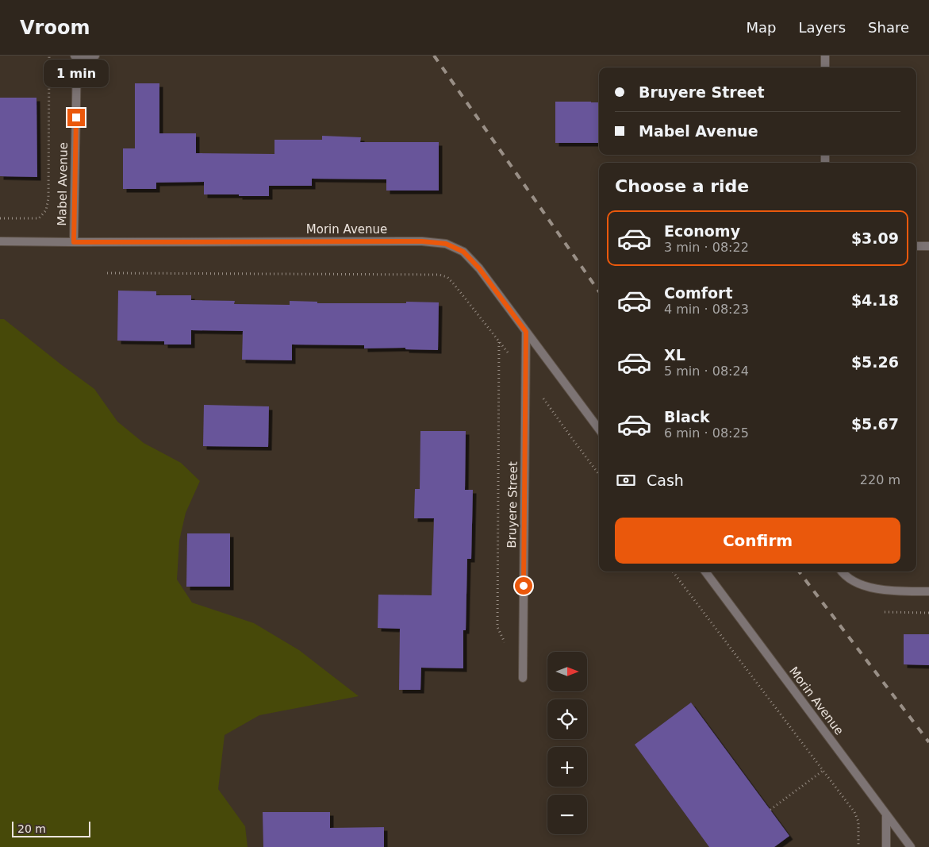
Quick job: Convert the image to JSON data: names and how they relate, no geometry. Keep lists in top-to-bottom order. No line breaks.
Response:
{"streets":{"street":["Mabel Avenue","Morin Avenue","Bruyere Street"]},"crossings":[["Mabel Avenue","Morin Avenue"],["Morin Avenue","Bruyere Street"]],"scale_bar":"20 m","north":"right","page":{"header":"Vroom","nav":["Map","Layers","Share"],"bubble":"1 min","banner":["Bruyere Street","Mabel Avenue"],"heading":"Choose a ride","list":[{"name":"Economy","note":"3 min · 08:22","value":"$3.09"},{"name":"Comfort","note":"4 min · 08:23","value":"$4.18"},{"name":"XL","note":"5 min · 08:24","value":"$5.26"},{"name":"Black","note":"6 min · 08:25","value":"$5.67"}],"pay":["Cash","220 m"],"buttons":"Confirm","map_buttons":["+","−"],"scale":"20 m"}}
